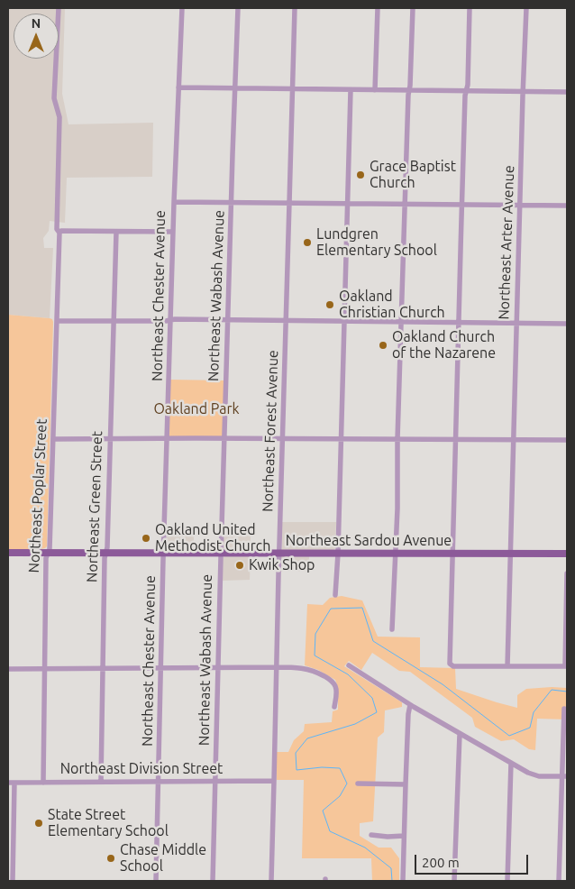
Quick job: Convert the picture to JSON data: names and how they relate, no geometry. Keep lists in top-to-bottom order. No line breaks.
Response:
{"streets":{"main road":["Northeast Sardou Avenue"],"street":["Northeast Arter Avenue","Northeast Chester Avenue","Northeast Wabash Avenue","Northeast Forest Avenue","Northeast Poplar Street","Northeast Green Street","Northeast Division Street"]},"crossings":[["Northeast Arter Avenue","Northeast Sardou Avenue"],["Northeast Chester Avenue","Northeast Sardou Avenue"],["Northeast Chester Avenue","Northeast Division Street"],["Northeast Wabash Avenue","Northeast Sardou Avenue"],["Northeast Wabash Avenue","Northeast Division Street"],["Northeast Forest Avenue","Northeast Sardou Avenue"],["Northeast Forest Avenue","Northeast Division Street"],["Northeast Poplar Street","Northeast Sardou Avenue"],["Northeast Poplar Street","Northeast Division Street"],["Northeast Green Street","Northeast Sardou Avenue"],["Northeast Green Street","Northeast Division Street"]],"parks":["Oakland Park"],"places":["Grace Baptist Church","Lundgren Elementary School","Oakland Christian Church","Oakland Church of the Nazarene","Oakland United Methodist Church","Kwik Shop","State Street Elementary School","Chase Middle School"],"scale_bar":"200 m","north":"top"}
